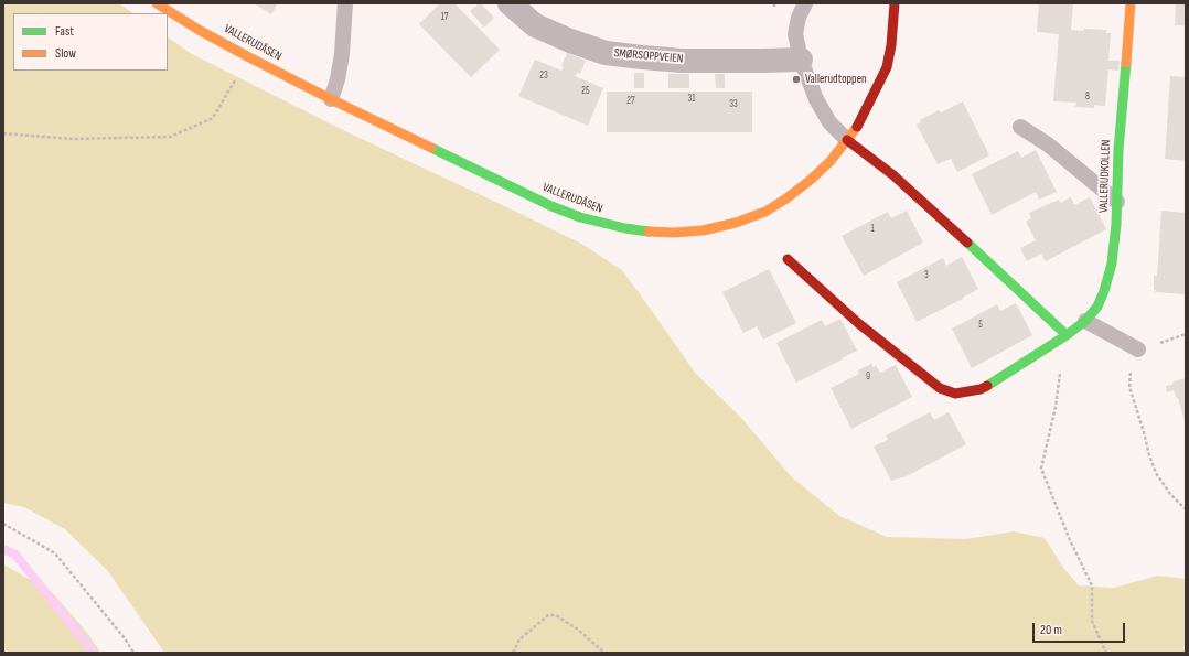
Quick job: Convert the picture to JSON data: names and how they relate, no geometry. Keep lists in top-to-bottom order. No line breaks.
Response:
{"streets":{"street":["VALLERUDÅSEN","SMØRSOPPVEIEN","VALLERUDKOLLEN"]},"places":["Vallerudtoppen"],"house_numbers":["17","23","25","8","31","27","33","1","3","5","9"],"legend":["Fast","Slow"],"scale_bar":"20 m"}
